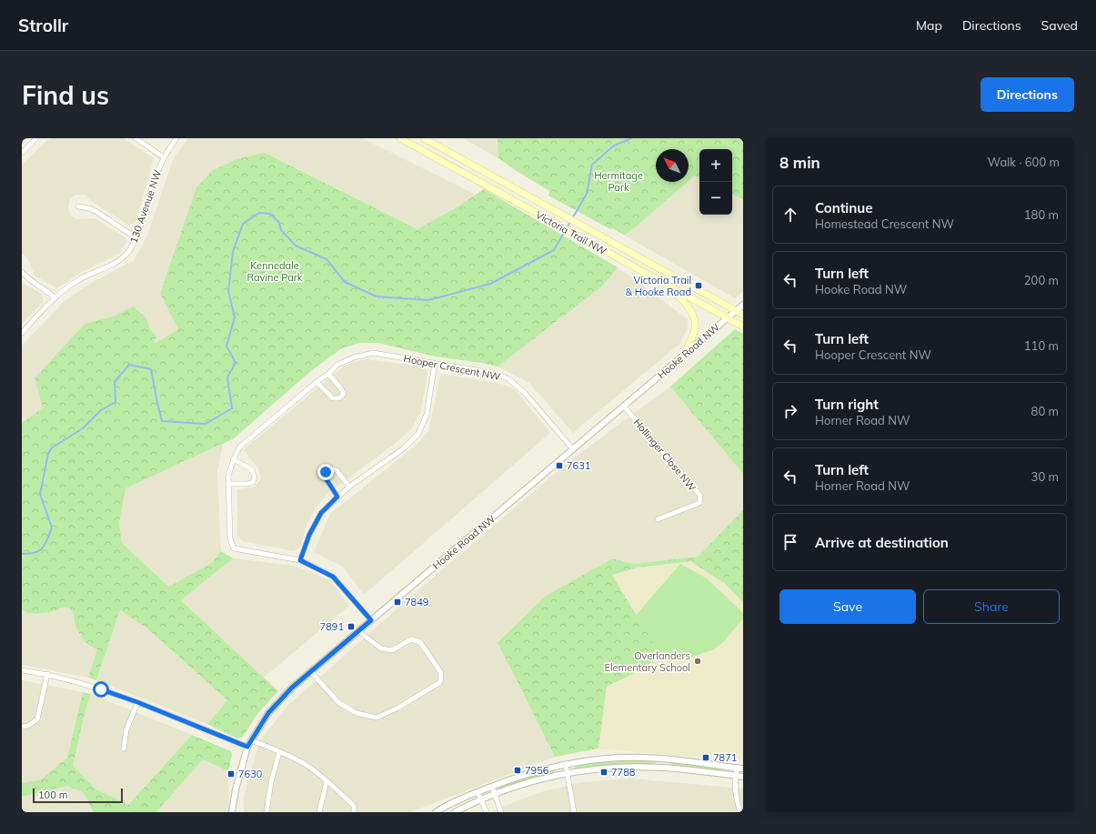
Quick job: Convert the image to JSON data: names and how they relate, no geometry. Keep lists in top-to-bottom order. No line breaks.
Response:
{"streets":{"main road":["Victoria Trail NW"],"street":["130 Avenue NW","Hooke Road NW","Hooper Crescent NW","Hollinger Close NW"]},"crossings":[["Victoria Trail NW","Hooke Road NW"],["Hooke Road NW","Hooper Crescent NW"],["Hooke Road NW","Hollinger Close NW"]],"parks":["Hermitage Park","Kennedale Ravine Park"],"places":{"transit":["Victoria Trail & Hooke Road","7631","7849","7891","7871","7956","7788","7630"],"other":["Overlanders Elementary School"]},"scale_bar":"100 m","north":"top left","page":{"header":"Strollr","nav":["Map","Directions","Saved"],"buttons":["Directions",["Save","Share"]],"title":"Find us","heading":["8 min","Walk · 600 m"],"map_buttons":["+","−"],"list":[["Continue","Homestead Crescent NW","180 m"],["Turn left","Hooke Road NW","200 m"],["Turn left","Hooper Crescent NW","110 m"],["Turn right","Horner Road NW","80 m"],["Turn left","Horner Road NW","30 m"],"Arrive at destination"],"scale":"100 m"}}
